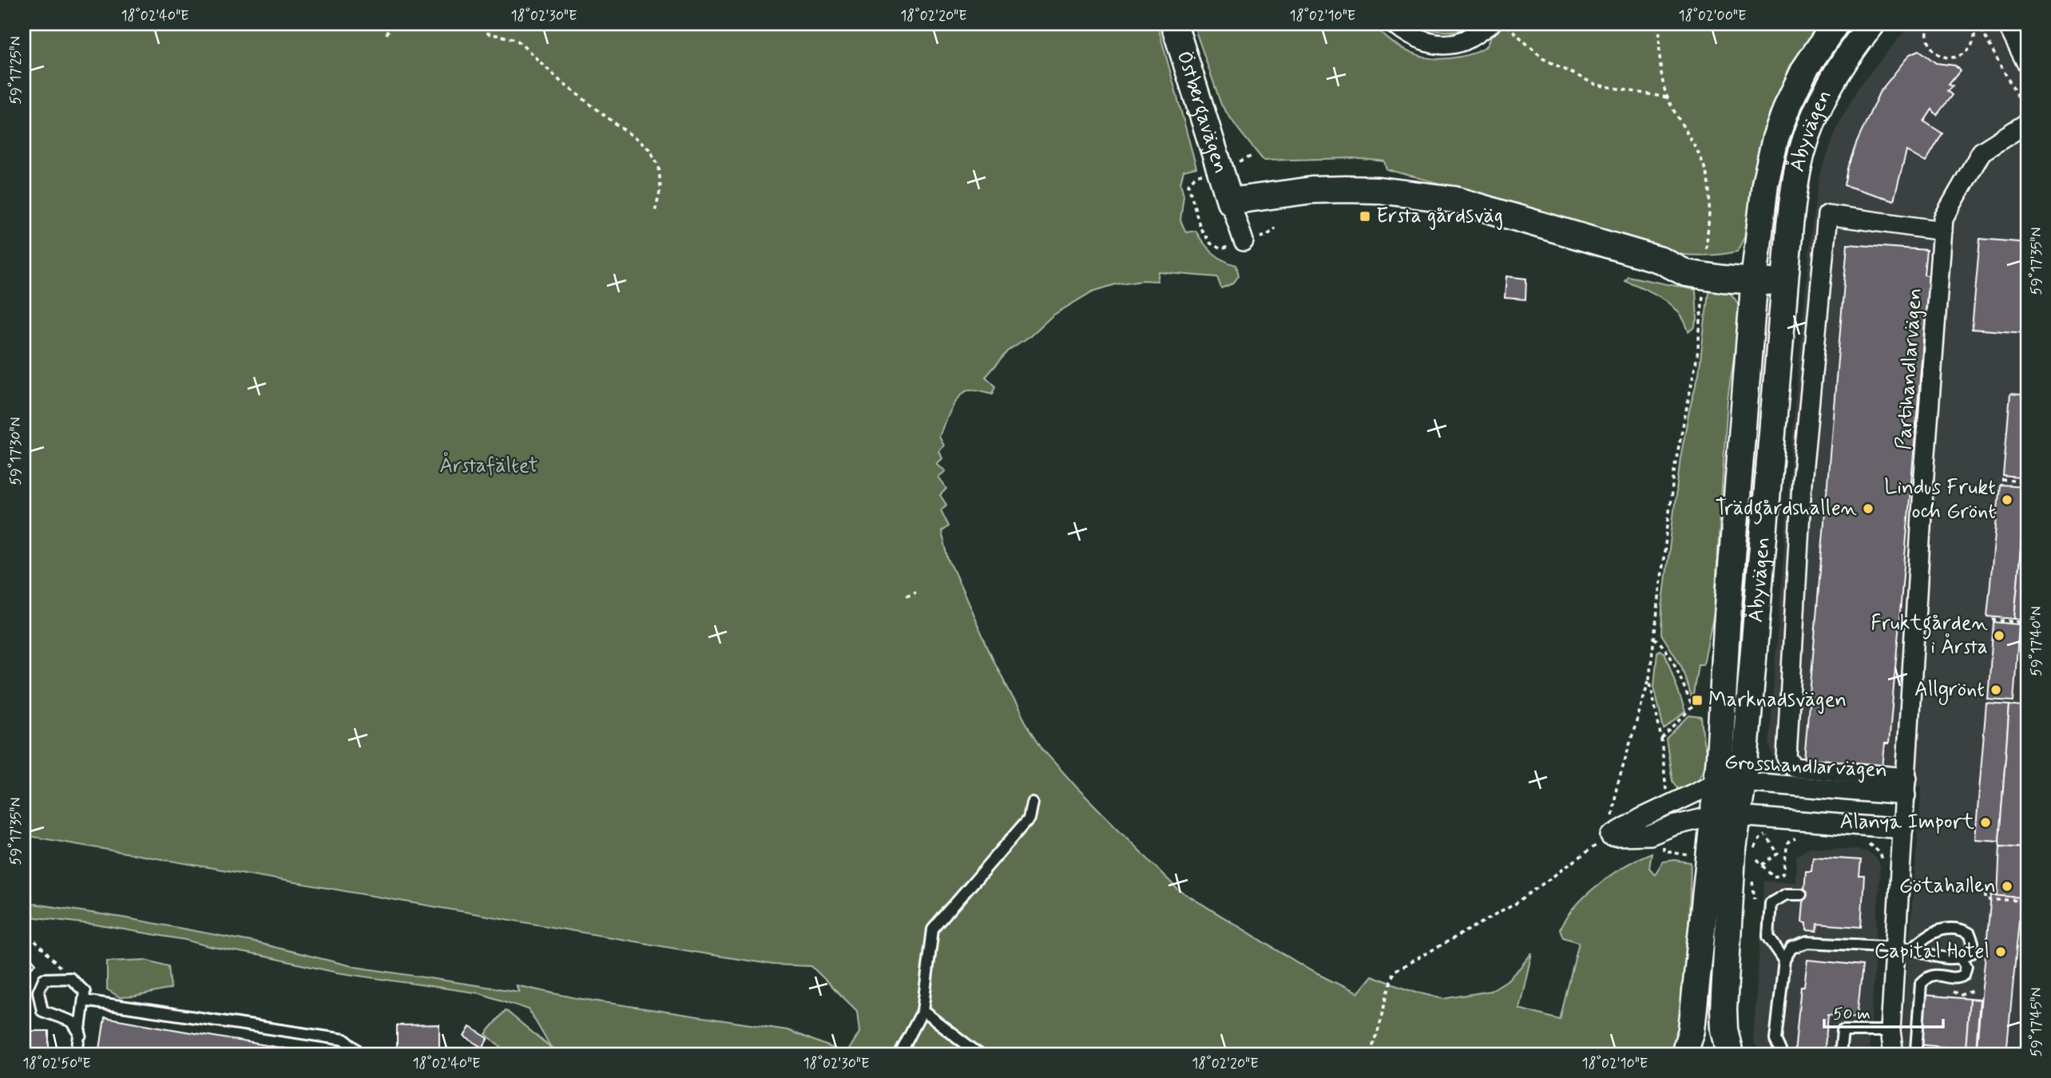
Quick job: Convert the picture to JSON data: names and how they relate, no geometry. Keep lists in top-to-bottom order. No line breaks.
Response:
{"streets":{"street":["Östbergavägen","Åbyvägen","Partihandlarvägen","Grosshandlarvägen"]},"crossings":[["Åbyvägen","Grosshandlarvägen"],["Partihandlarvägen","Grosshandlarvägen"]],"parks":["Årstafältet"],"places":{"transit":["Ersta gårdsväg","Marknadsvägen"],"other":["Lindus Frukt och Grönt","Trädgårdshallen","Fruktgården i Årsta","Allgrönt","Alanya Import","Götahallen","Capital Hotel"]},"scale_bar":"50 m","coordinates":["18°02'40\"E","18°02'30\"E","18°02'20\"E","18°02'10\"E","18°02'00\"E","59°17'25\"N","59°17'35\"N","59°17'30\"N","59°17'40\"N","59°17'45\"N","18°02'50\"E"]}
